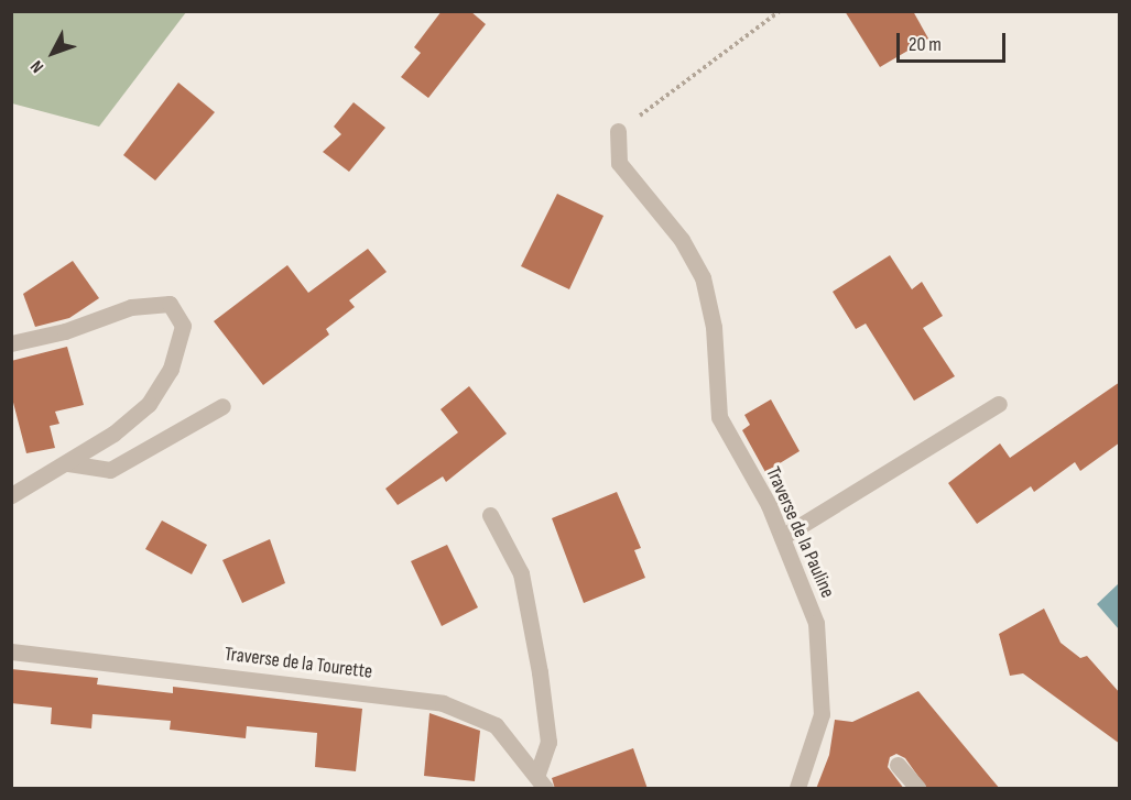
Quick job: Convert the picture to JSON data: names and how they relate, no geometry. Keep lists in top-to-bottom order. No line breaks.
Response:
{"streets":{"street":["Traverse de la Pauline","Traverse de la Tourette"]},"scale_bar":"20 m","north":"bottom left"}
